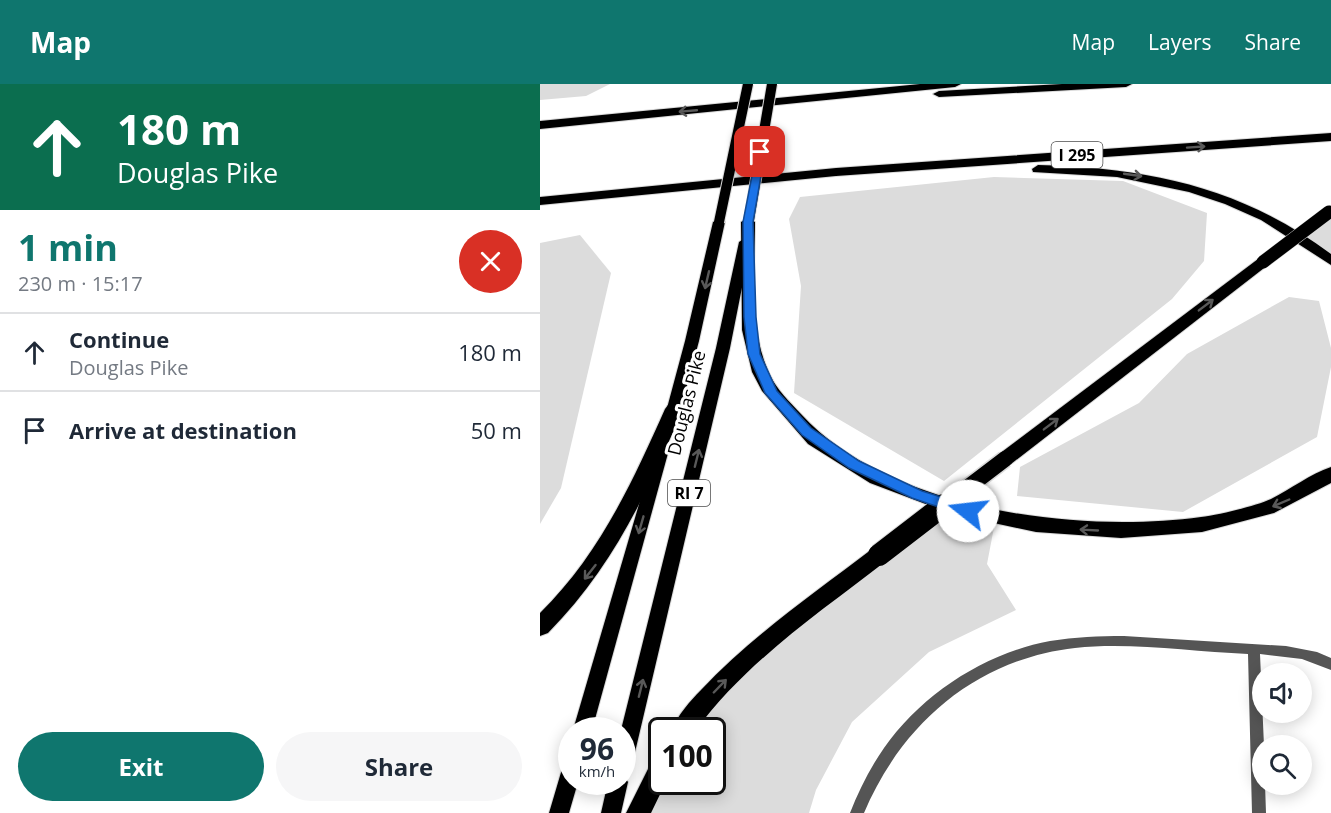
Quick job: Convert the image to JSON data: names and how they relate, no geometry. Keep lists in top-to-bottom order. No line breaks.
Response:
{"streets":{"highway":["I 295"],"main road":["Douglas Pike","RI 7"]},"page":{"header":"Map","nav":["Map","Layers","Share"],"turn":["180 m","Douglas Pike"],"heading":["1 min","230 m · 15:17"],"list":[{"name":"Continue","note":"Douglas Pike","value":"180 m"},{"name":"Arrive at destination","value":"50 m"}],"speed":"96 km/h","limit":"100","buttons":["Exit","Share"]}}
